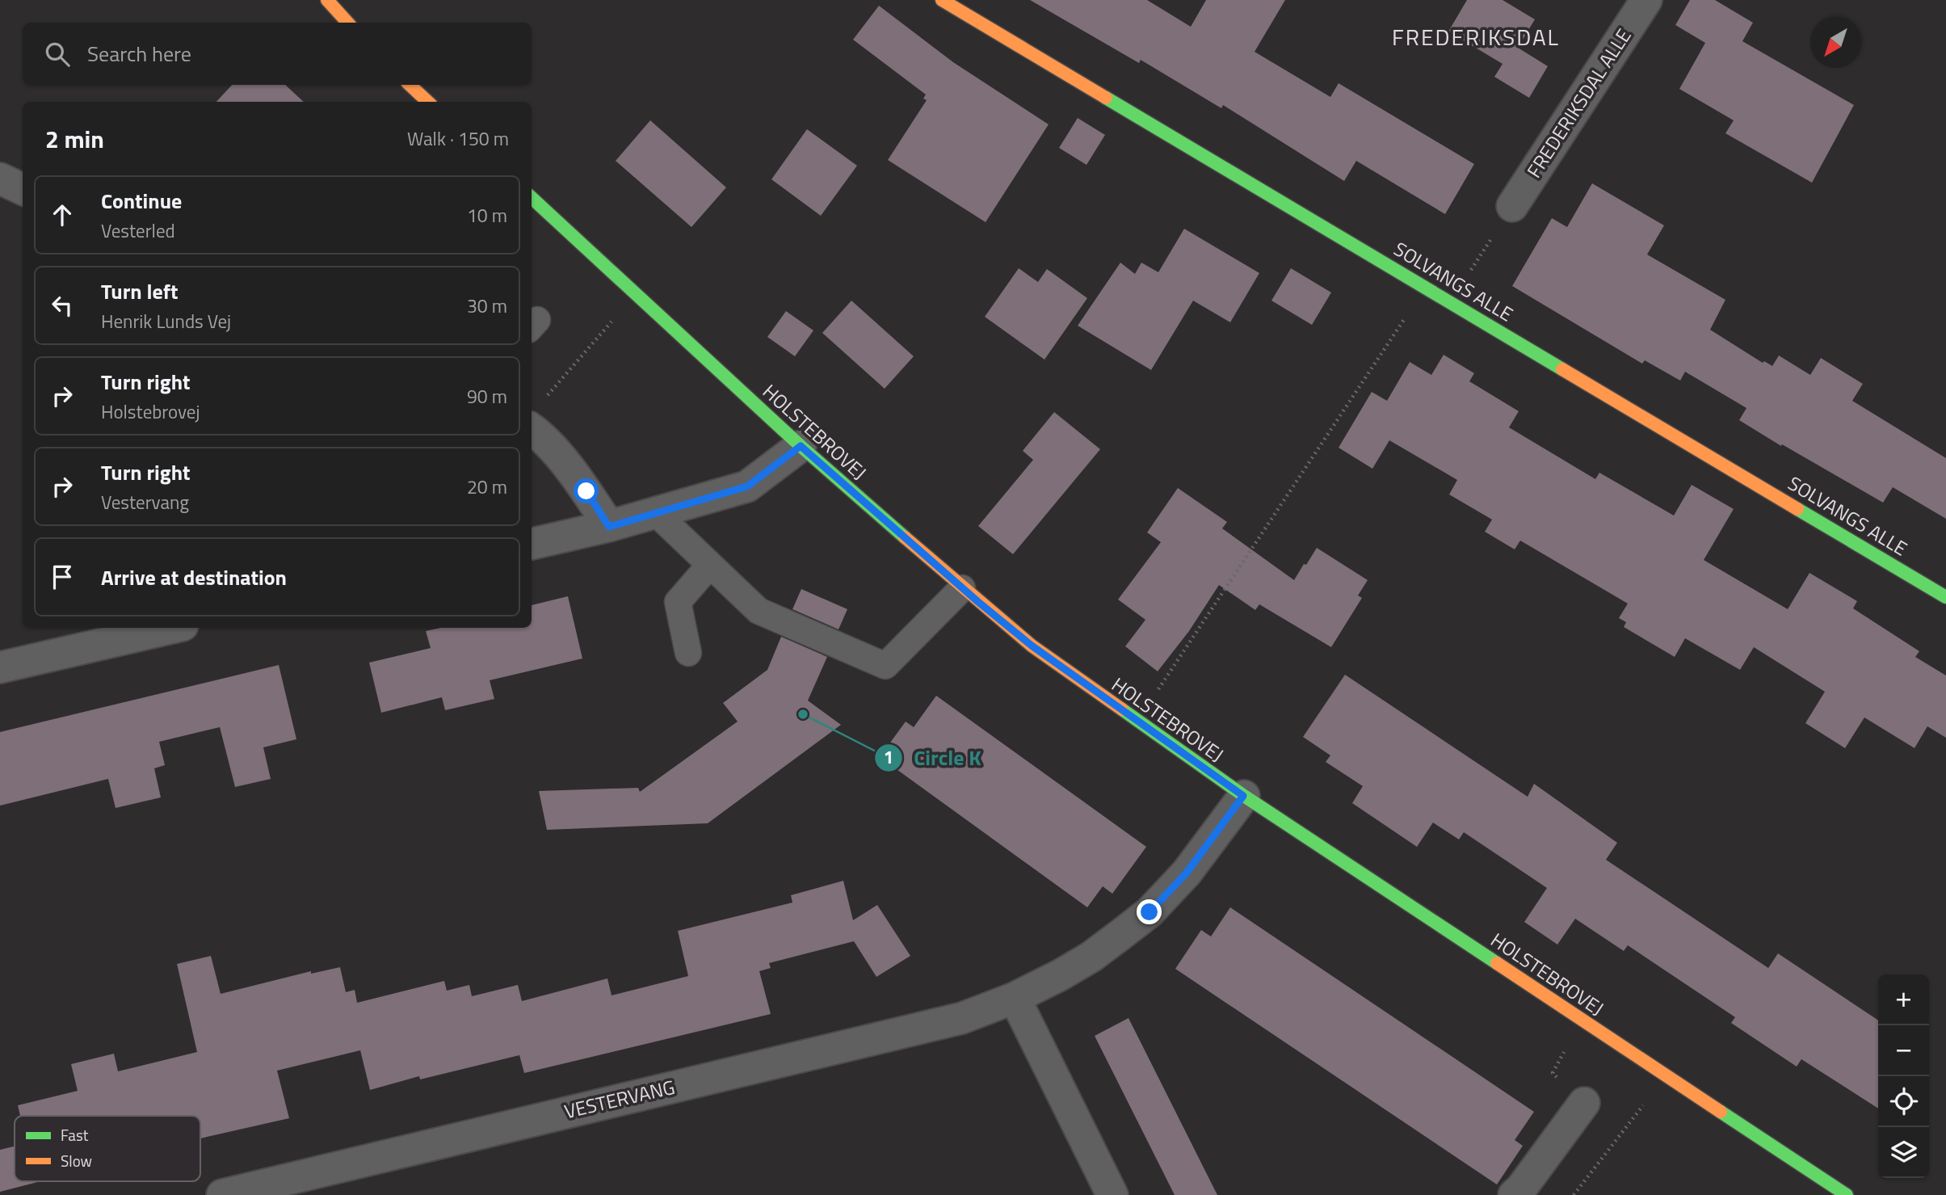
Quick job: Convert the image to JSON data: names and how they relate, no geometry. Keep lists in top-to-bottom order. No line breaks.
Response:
{"streets":{"street":["FREDERIKSDAL ALLE","SOLVANGS ALLE","HOLSTEBROVEJ","VESTERVANG"]},"crossings":[["HOLSTEBROVEJ","VESTERVANG"]],"districts":["FREDERIKSDAL"],"places":["Circle K"],"legend":["Fast","Slow"],"north":"bottom left","page":{"search":"Search here","heading":["2 min","Walk · 150 m"],"list":[["Continue","Vesterled","10 m"],["Turn left","Henrik Lunds Vej","30 m"],["Turn right","Holstebrovej","90 m"],["Turn right","Vestervang","20 m"],"Arrive at destination"],"map_buttons":["+","−"]}}
